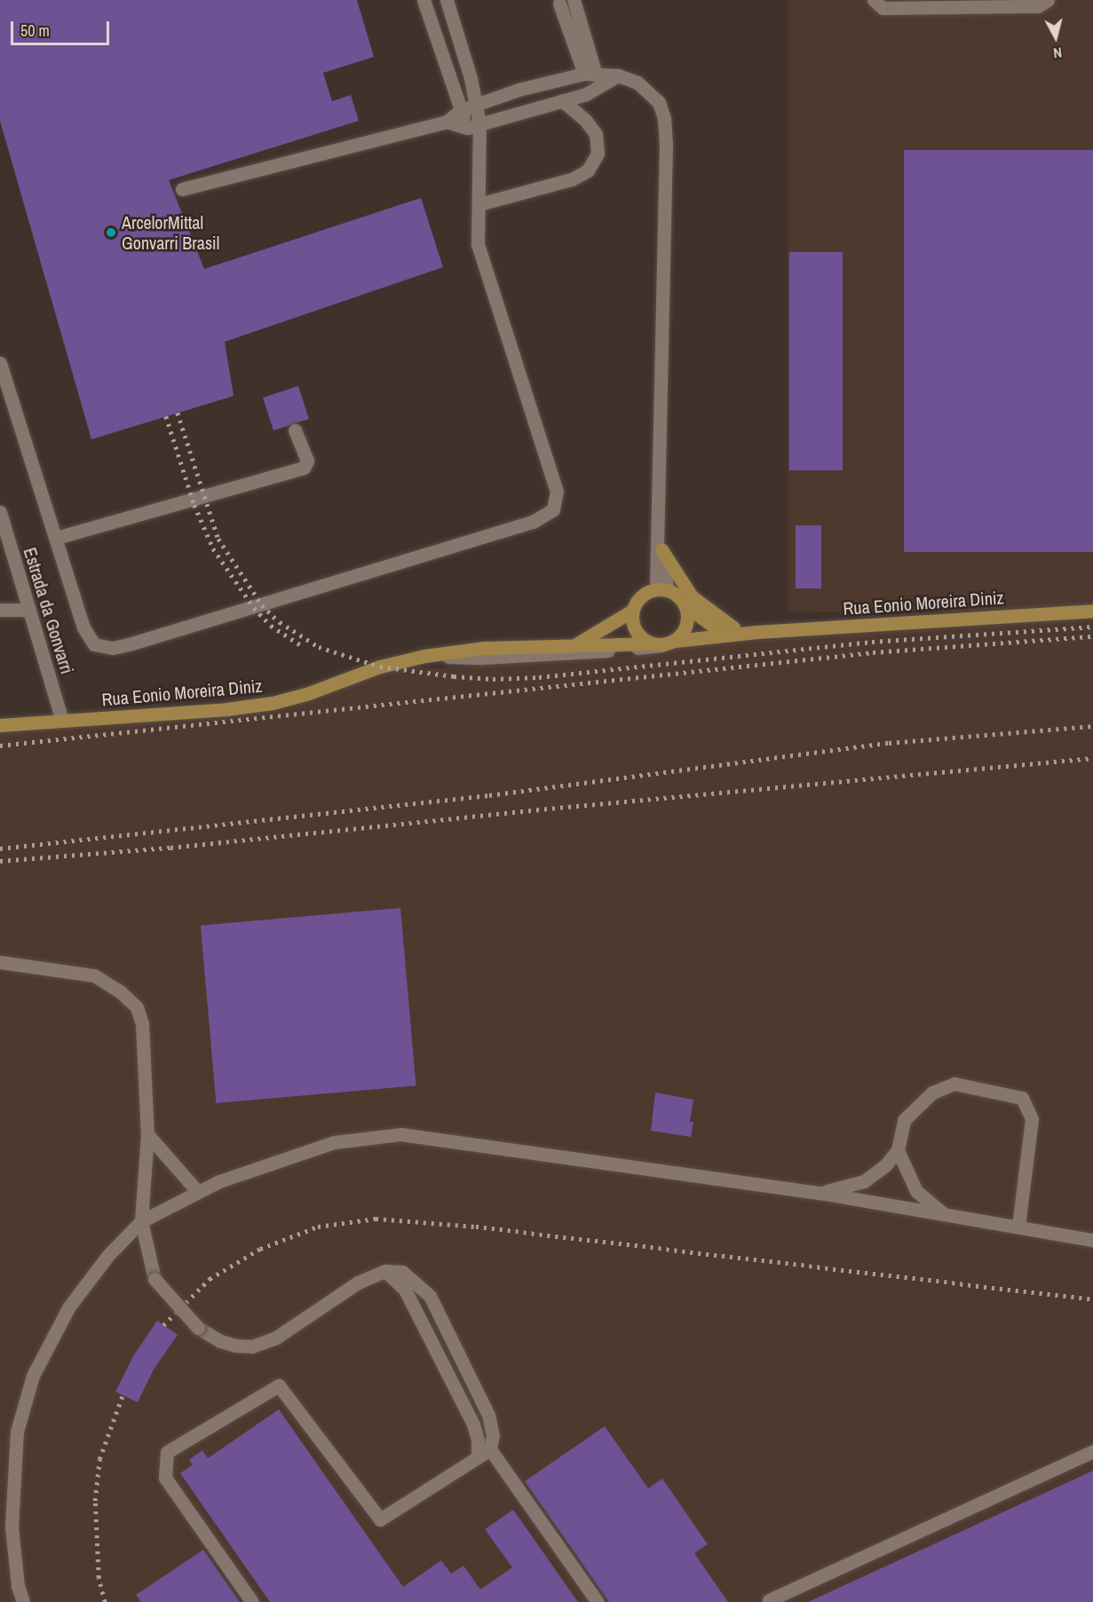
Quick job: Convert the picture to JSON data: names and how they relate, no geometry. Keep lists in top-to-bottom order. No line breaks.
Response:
{"streets":{"main road":["Rua Eonio Moreira Diniz"],"street":["Estrada da Gonvarri"]},"crossings":[["Rua Eonio Moreira Diniz","Estrada da Gonvarri"]],"places":["ArcelorMittal Gonvarri Brasil"],"scale_bar":"50 m","north":"bottom"}
